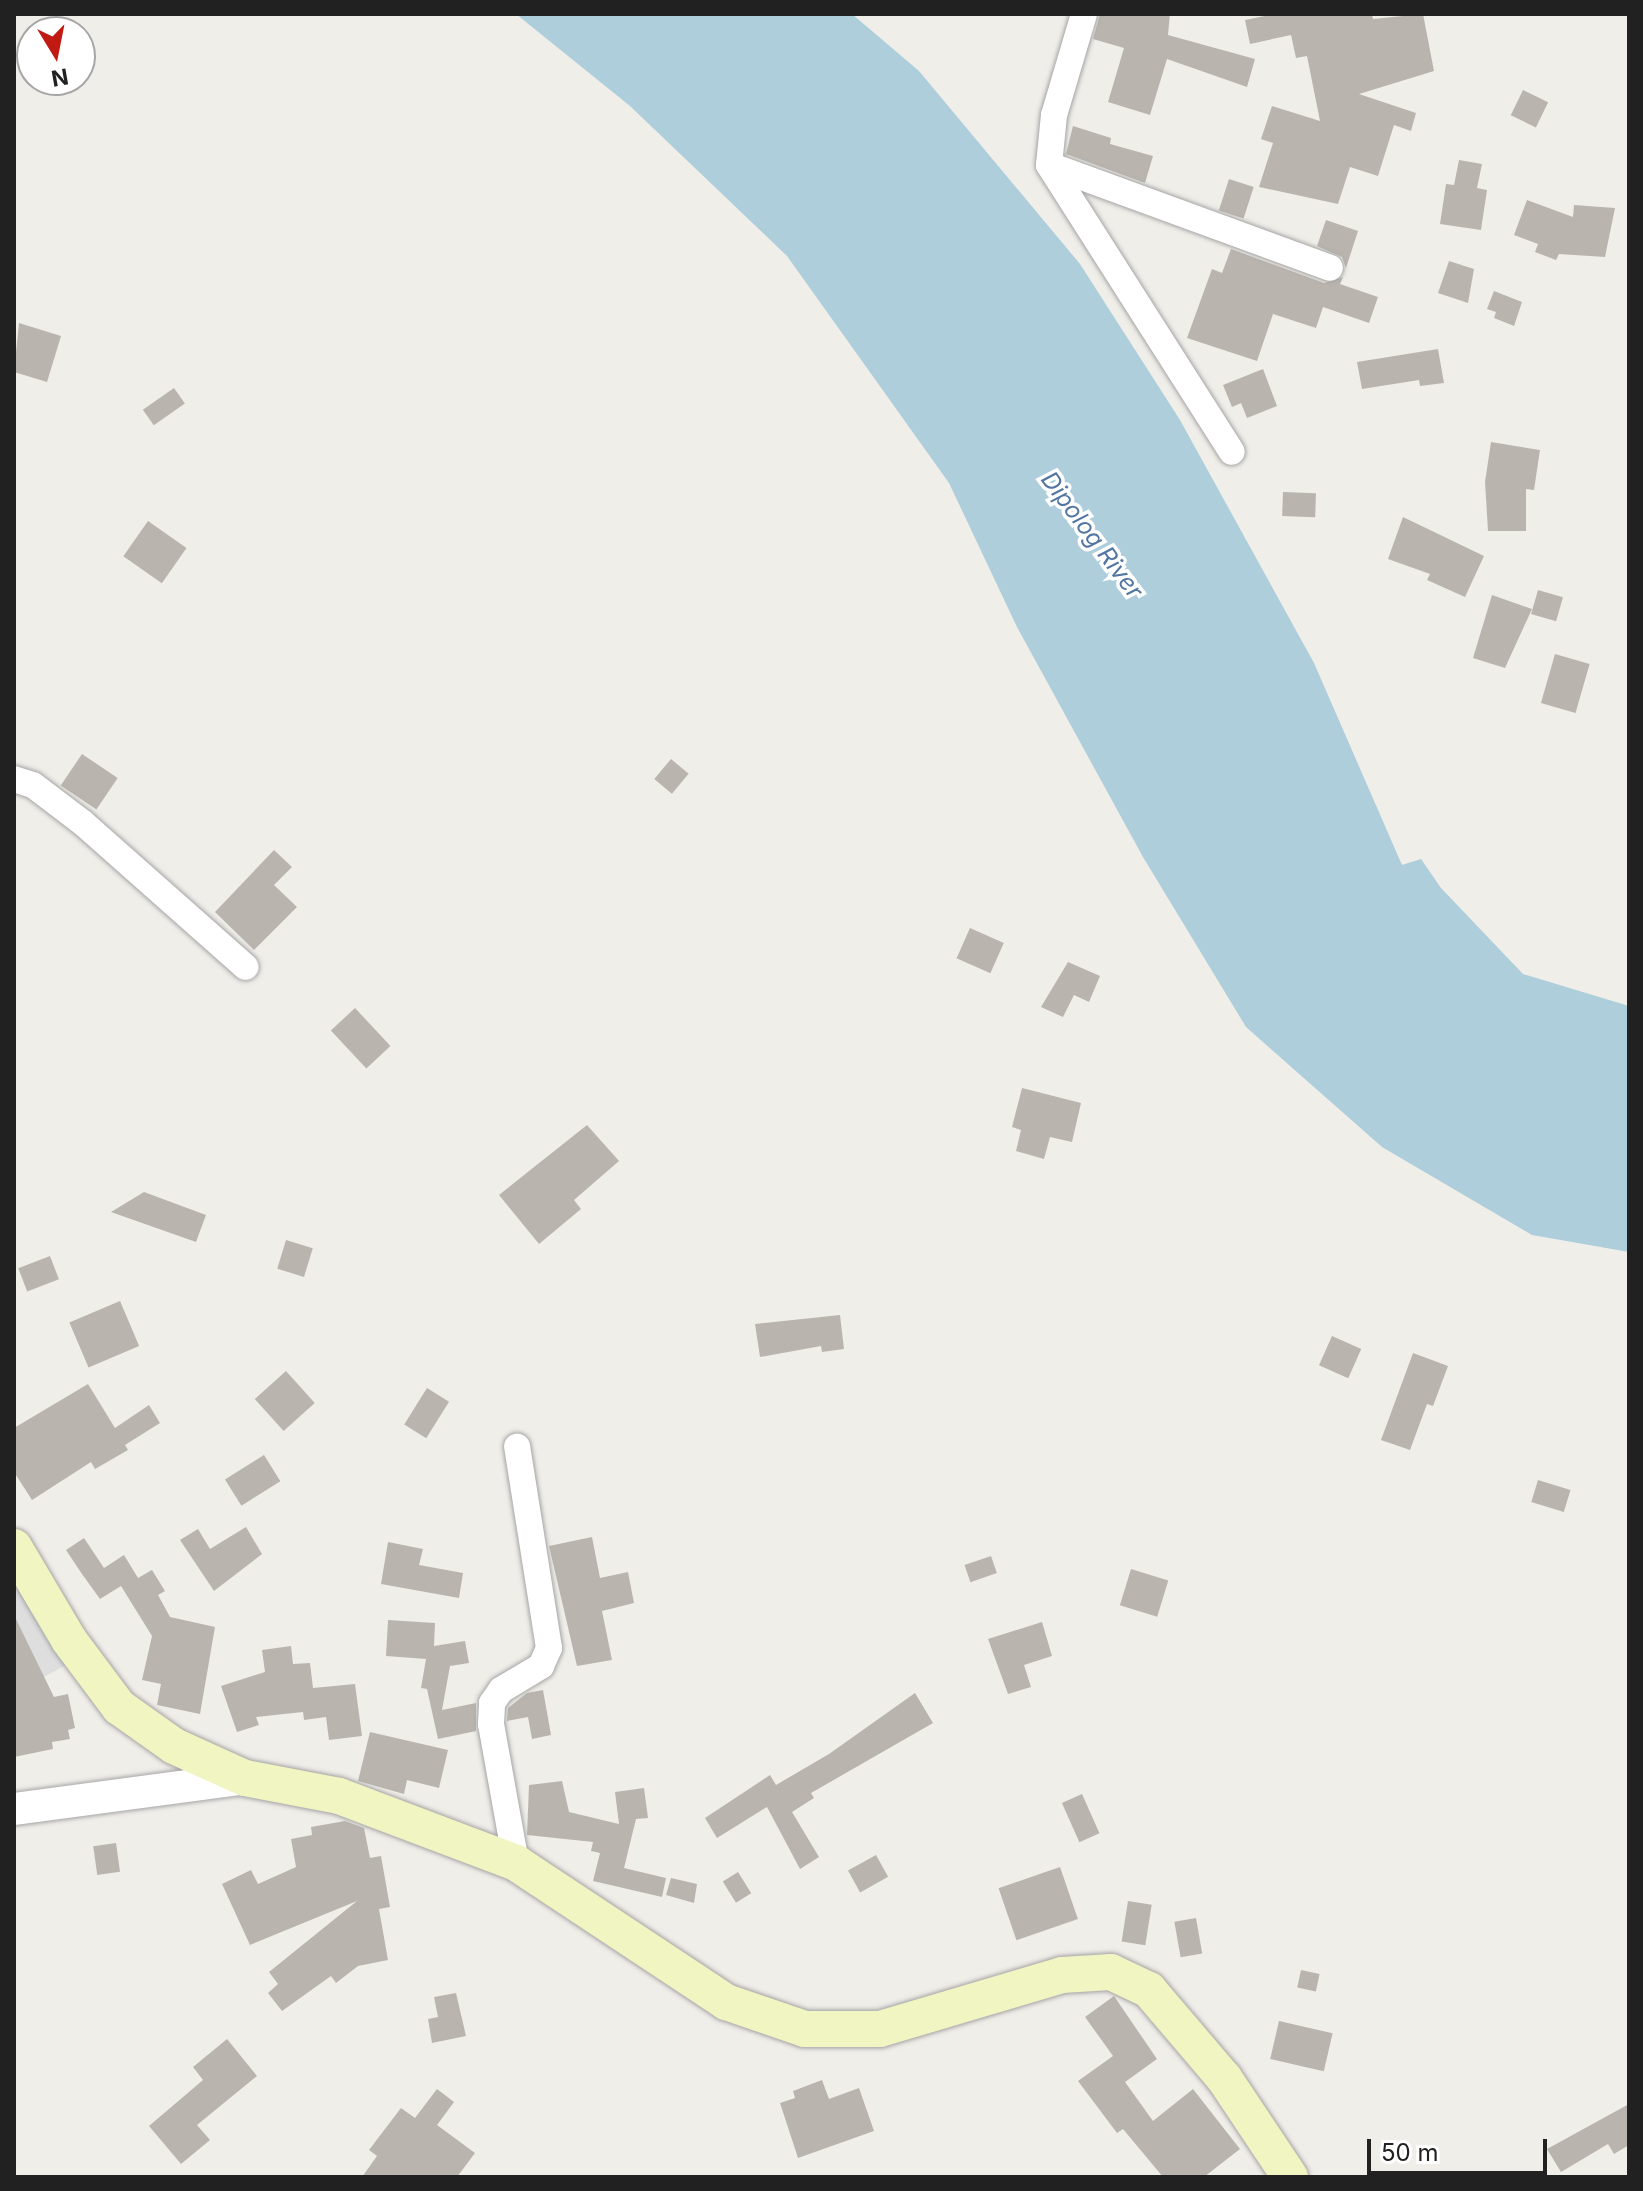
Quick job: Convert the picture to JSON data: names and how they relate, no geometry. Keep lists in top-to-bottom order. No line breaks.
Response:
{"water":["Dipolog River"],"scale_bar":"50 m","north":"bottom"}
